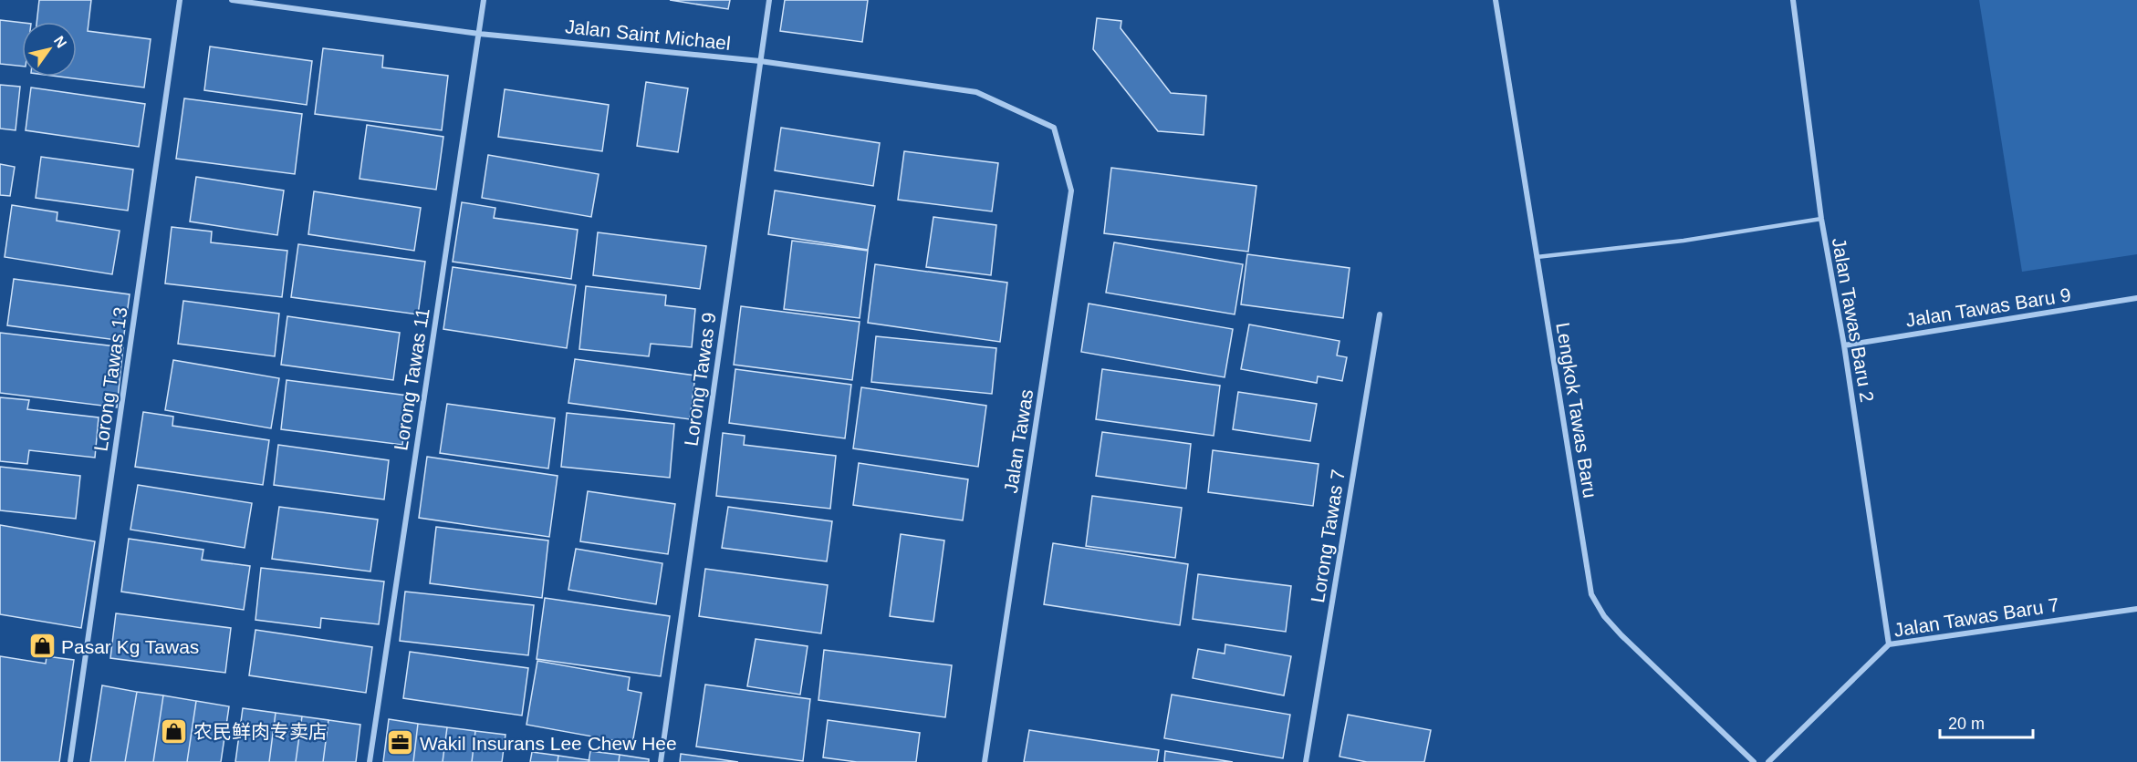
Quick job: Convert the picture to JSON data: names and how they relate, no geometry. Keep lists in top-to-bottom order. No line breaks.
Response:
{"streets":{"street":["Jalan Saint Michael","Jalan Tawas Baru 9","Jalan Tawas Baru 2","Lorong Tawas 13","Lorong Tawas 11","Lorong Tawas 9","Lengkok Tawas Baru","Jalan Tawas","Lorong Tawas 7","Jalan Tawas Baru 7"]},"crossings":[["Jalan Saint Michael","Lorong Tawas 11"],["Jalan Saint Michael","Lorong Tawas 9"],["Jalan Saint Michael","Jalan Tawas"],["Jalan Tawas Baru 9","Jalan Tawas Baru 2"],["Jalan Tawas Baru 2","Jalan Tawas Baru 7"]],"places":{"shop":["Pasar Kg Tawas","农民鲜肉专卖店"],"office":["Wakil Insurans Lee Chew Hee"]},"scale_bar":"20 m","north":"top right"}
